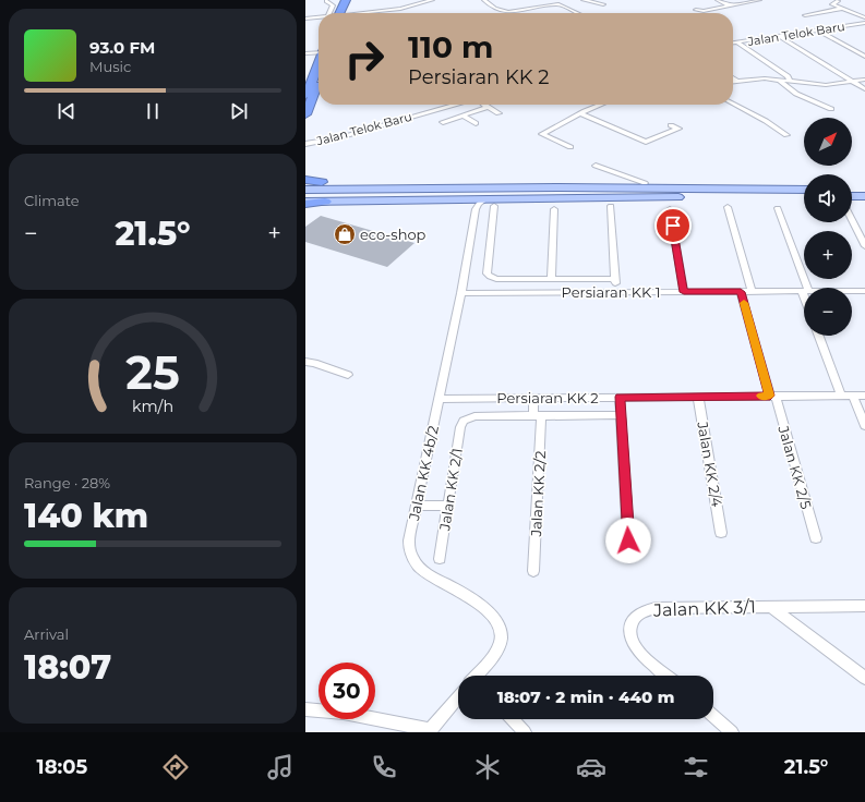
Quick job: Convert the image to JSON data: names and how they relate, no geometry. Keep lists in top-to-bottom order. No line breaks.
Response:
{"streets":{"street":["Jalan Telok Baru","Persiaran KK 1","Persiaran KK 2","Jalan KK 2/4","Jalan KK 2/5","Jalan KK 4b/2","Jalan KK 2/1","Jalan KK 2/2","Jalan KK 3/1"]},"crossings":[["Persiaran KK 1","Jalan KK 2/5"],["Persiaran KK 1","Jalan KK 4b/2"],["Persiaran KK 2","Jalan KK 2/4"],["Persiaran KK 2","Jalan KK 2/5"],["Persiaran KK 2","Jalan KK 4b/2"],["Persiaran KK 2","Jalan KK 2/2"],["Jalan KK 2/1","Jalan KK 2/2"]],"places":{"shop":["eco-shop"]},"north":"top right","page":{"turn":["110 m","Persiaran KK 2"],"song":["93.0 FM","Music"],"map_buttons":["+","−"],"tile":["Climate",["Range · 28%","140 km"],["Arrival","18:07"]],"heat":["−","21.5°","+"],"limit":"30","trip":"18:07 · 2 min · 440 m","tabs":["18:05","21.5°"],"gauge":["25","km/h"]}}
